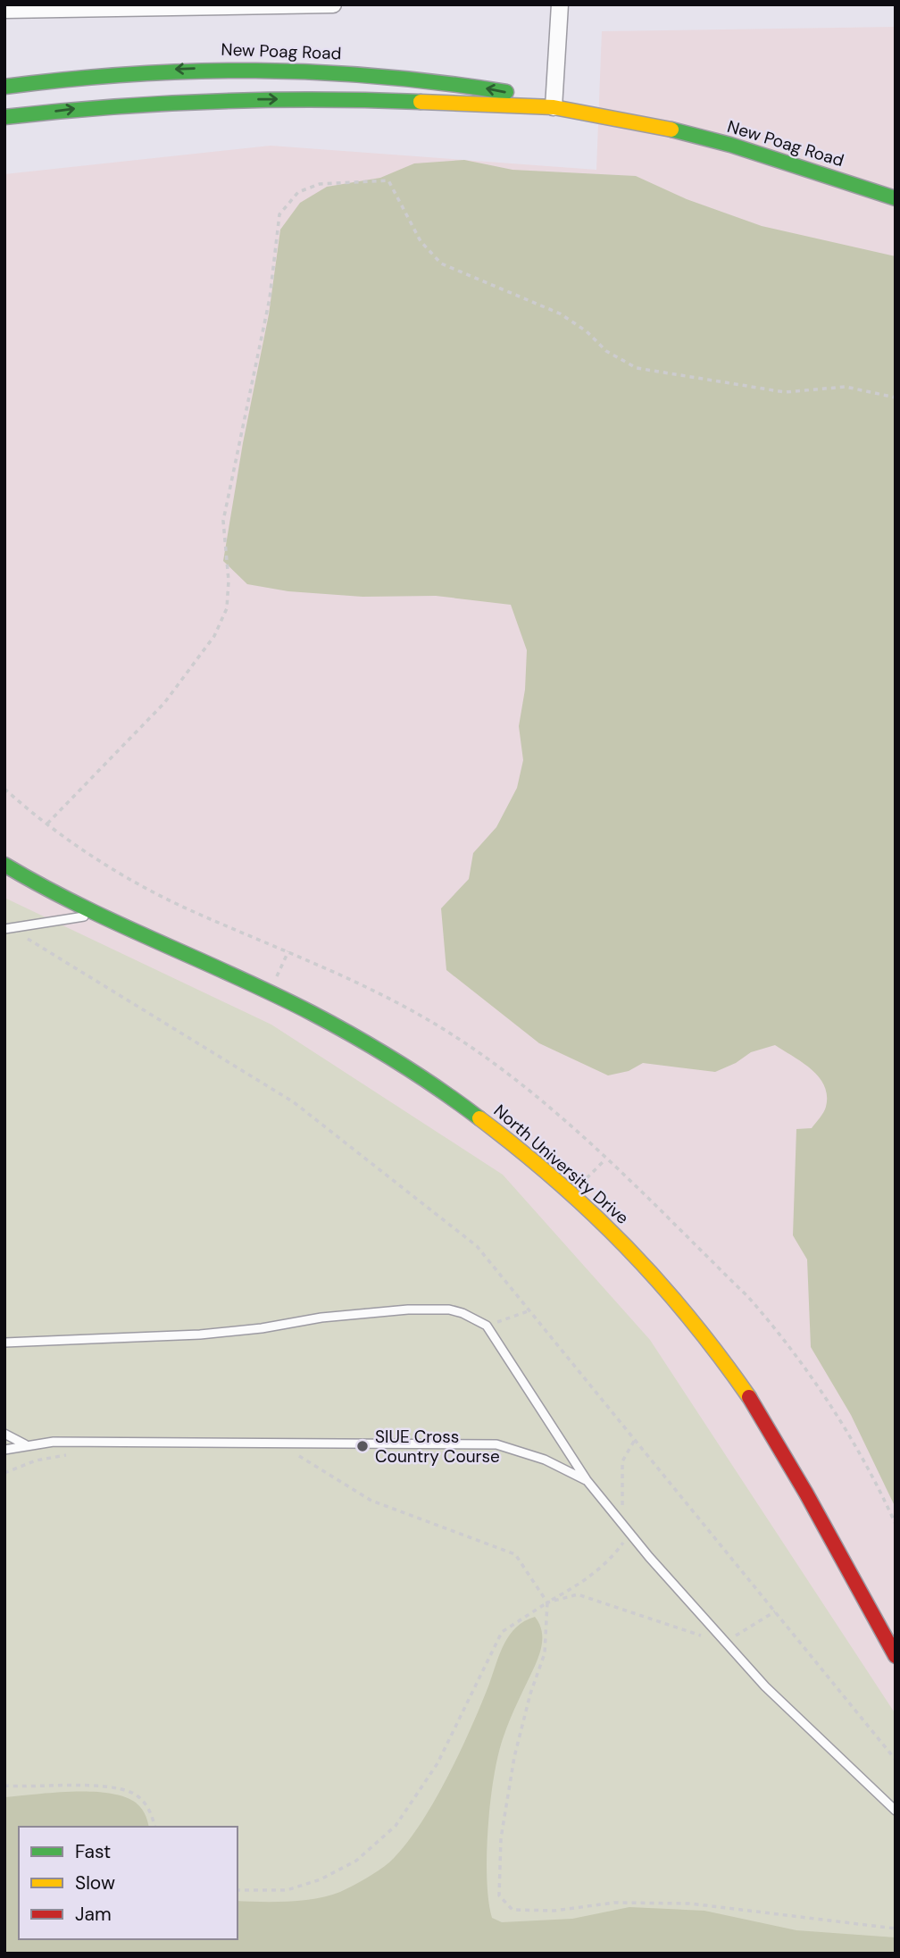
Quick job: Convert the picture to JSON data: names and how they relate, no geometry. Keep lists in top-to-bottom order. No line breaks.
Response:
{"streets":{"main road":["New Poag Road","North University Drive"]},"places":["SIUE Cross Country Course"],"legend":["Fast","Slow","Jam"]}
